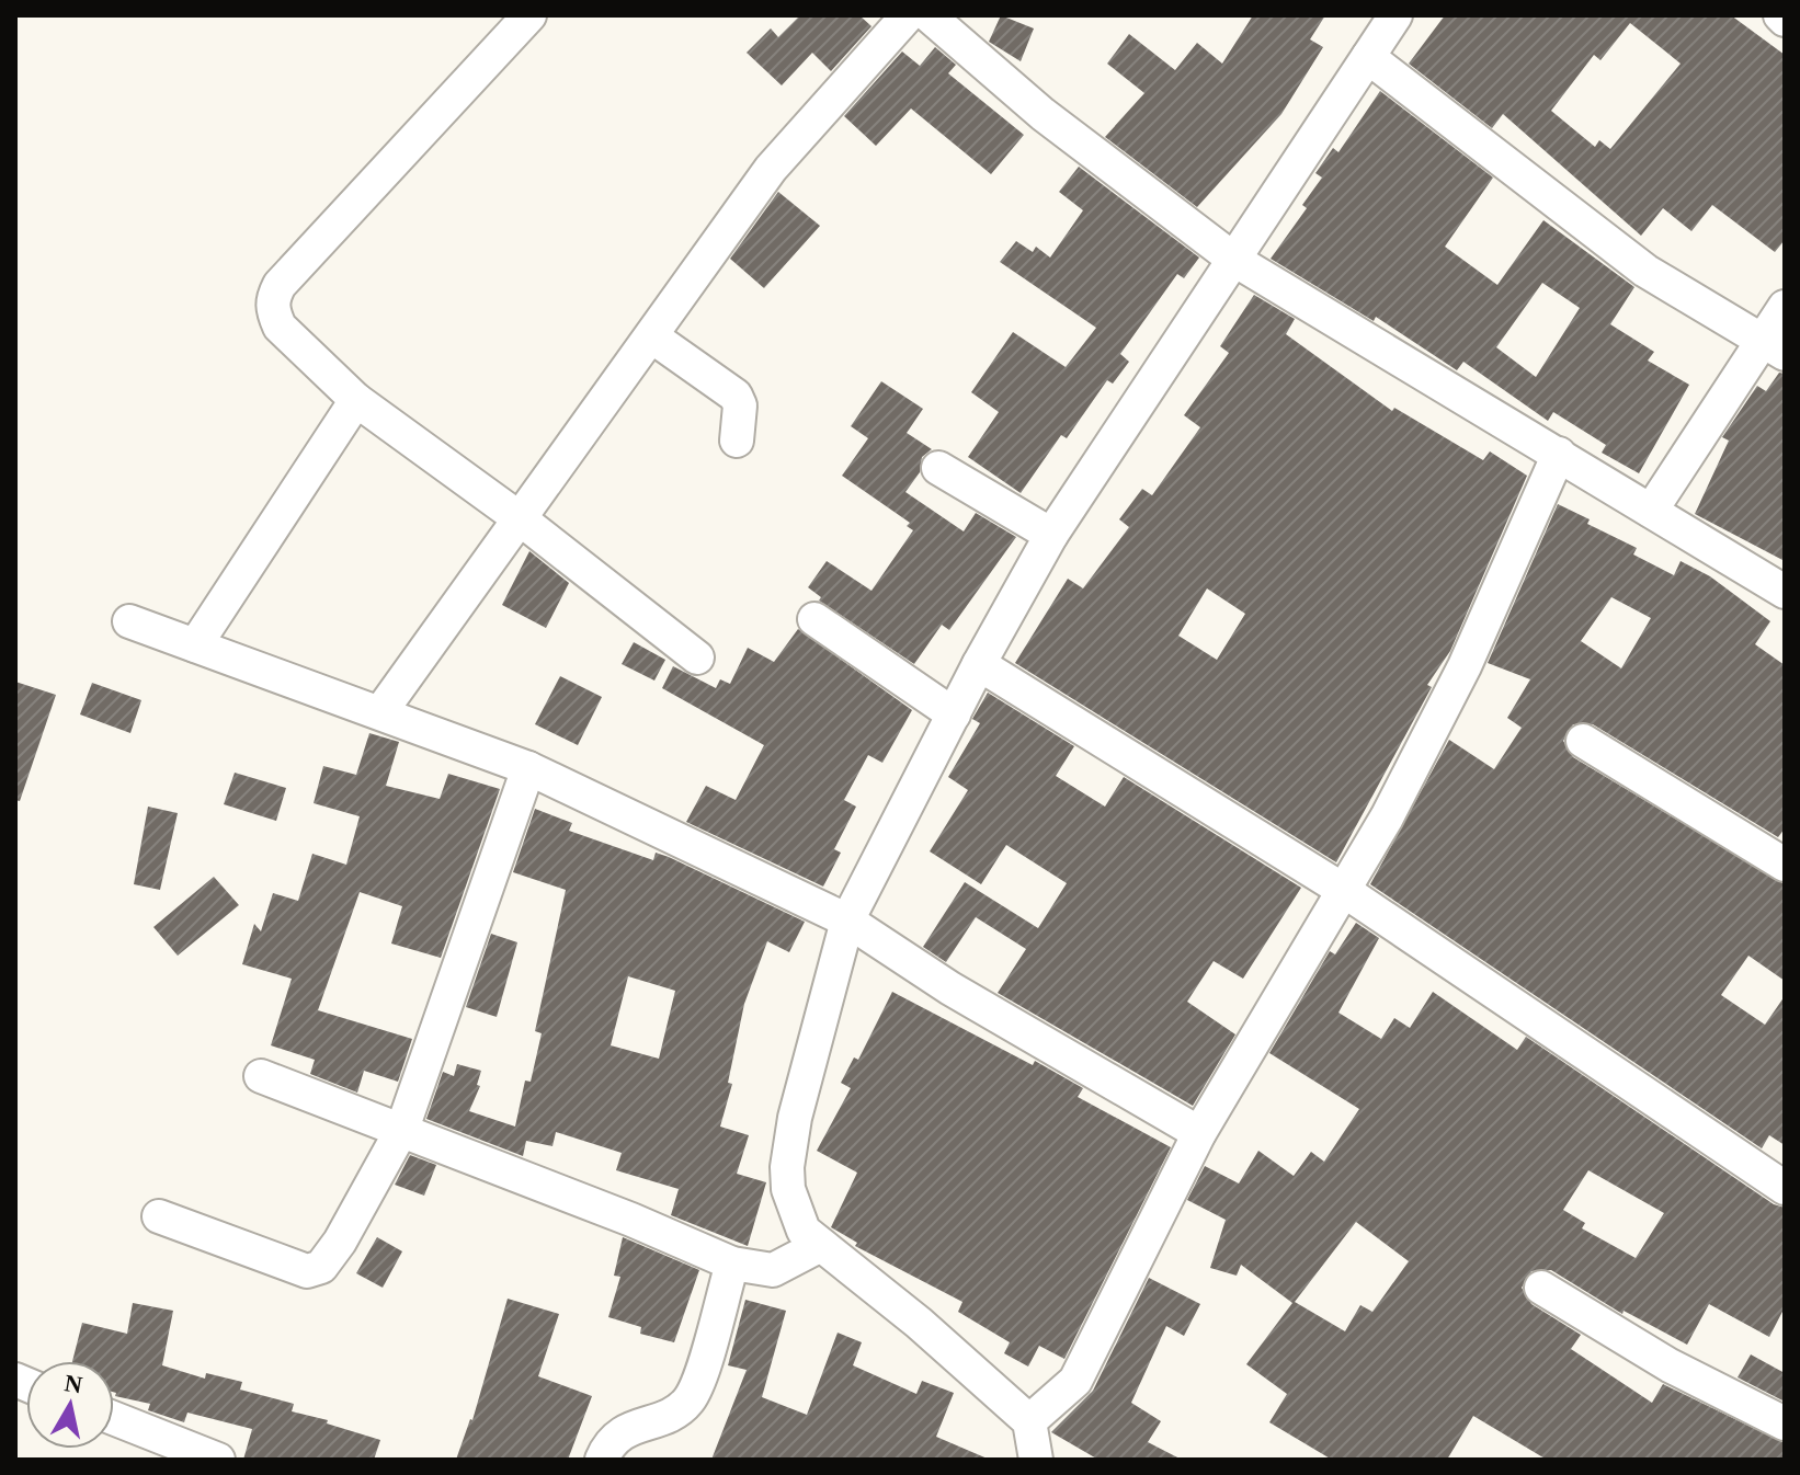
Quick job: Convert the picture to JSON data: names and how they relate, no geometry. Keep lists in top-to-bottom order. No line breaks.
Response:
{"north":"top"}
